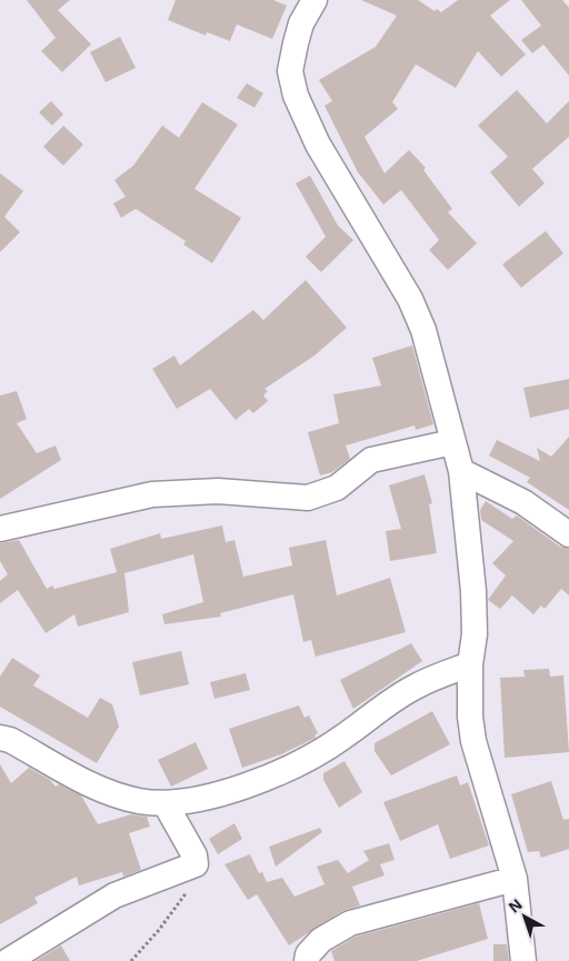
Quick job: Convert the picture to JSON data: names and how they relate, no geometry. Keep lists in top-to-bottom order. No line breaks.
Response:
{"north":"top left"}
